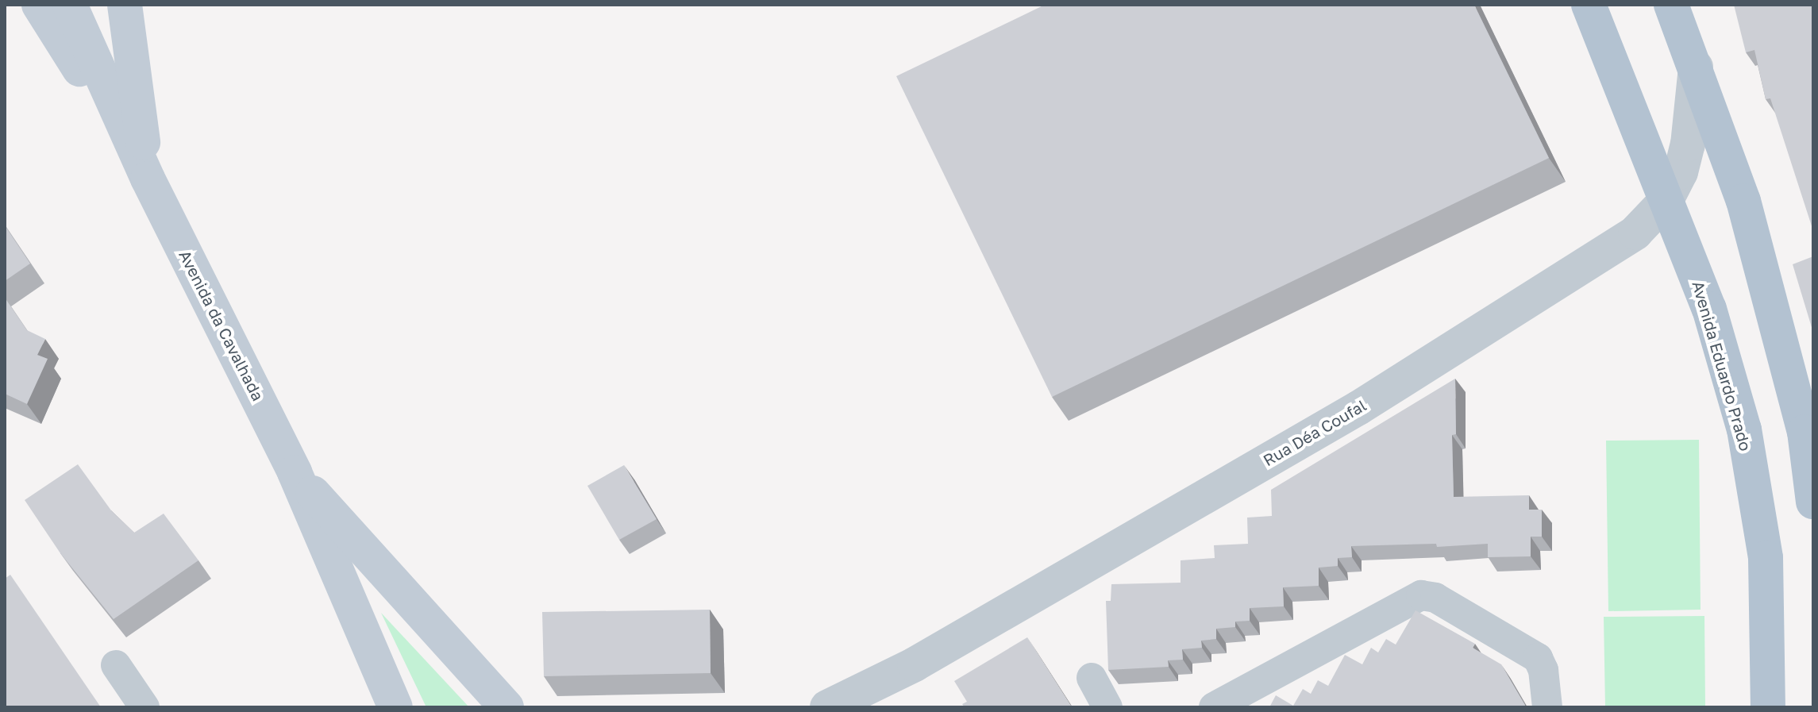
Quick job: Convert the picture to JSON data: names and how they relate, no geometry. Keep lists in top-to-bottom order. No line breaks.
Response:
{"streets":{"main road":["Avenida da Cavalhada","Avenida Eduardo Prado"],"street":["Rua Déa Coufal"]},"crossings":[["Avenida Eduardo Prado","Rua Déa Coufal"]]}
